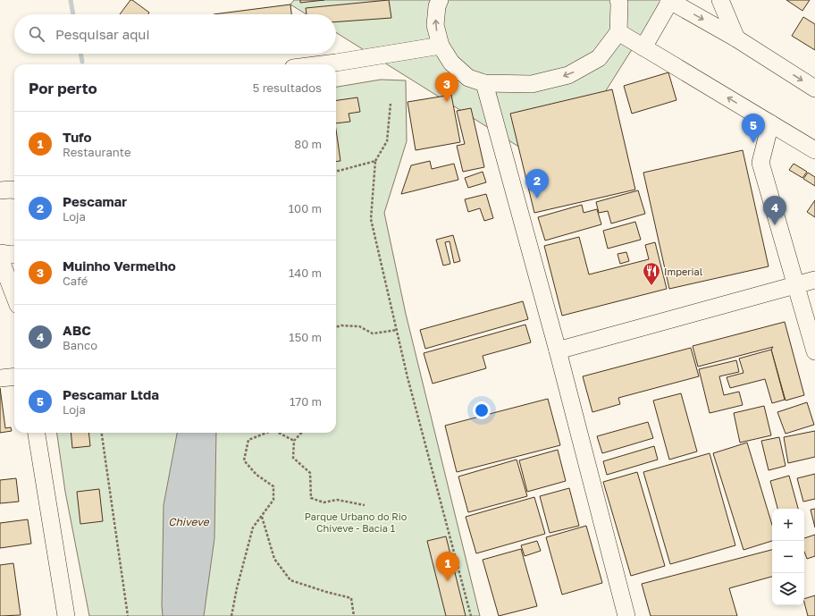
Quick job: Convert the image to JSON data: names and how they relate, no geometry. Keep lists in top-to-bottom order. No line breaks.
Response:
{"water":["Chiveve"],"parks":["Parque Urbano do Rio Chiveve - Bacia 1"],"places":{"restaurant":["Imperial"]},"page":{"search":"Pesquisar aqui","heading":["Por perto","5 resultados"],"pins":["3","5","2","4","1"],"list":[{"mark":"1","name":"Tufo","note":"Restaurante","value":"80 m"},{"mark":"2","name":"Pescamar","note":"Loja","value":"100 m"},{"mark":"3","name":"Muinho Vermelho","note":"Café","value":"140 m"},{"mark":"4","name":"ABC","note":"Banco","value":"150 m"},{"mark":"5","name":"Pescamar Ltda","note":"Loja","value":"170 m"}],"map_buttons":["+","−"]}}
